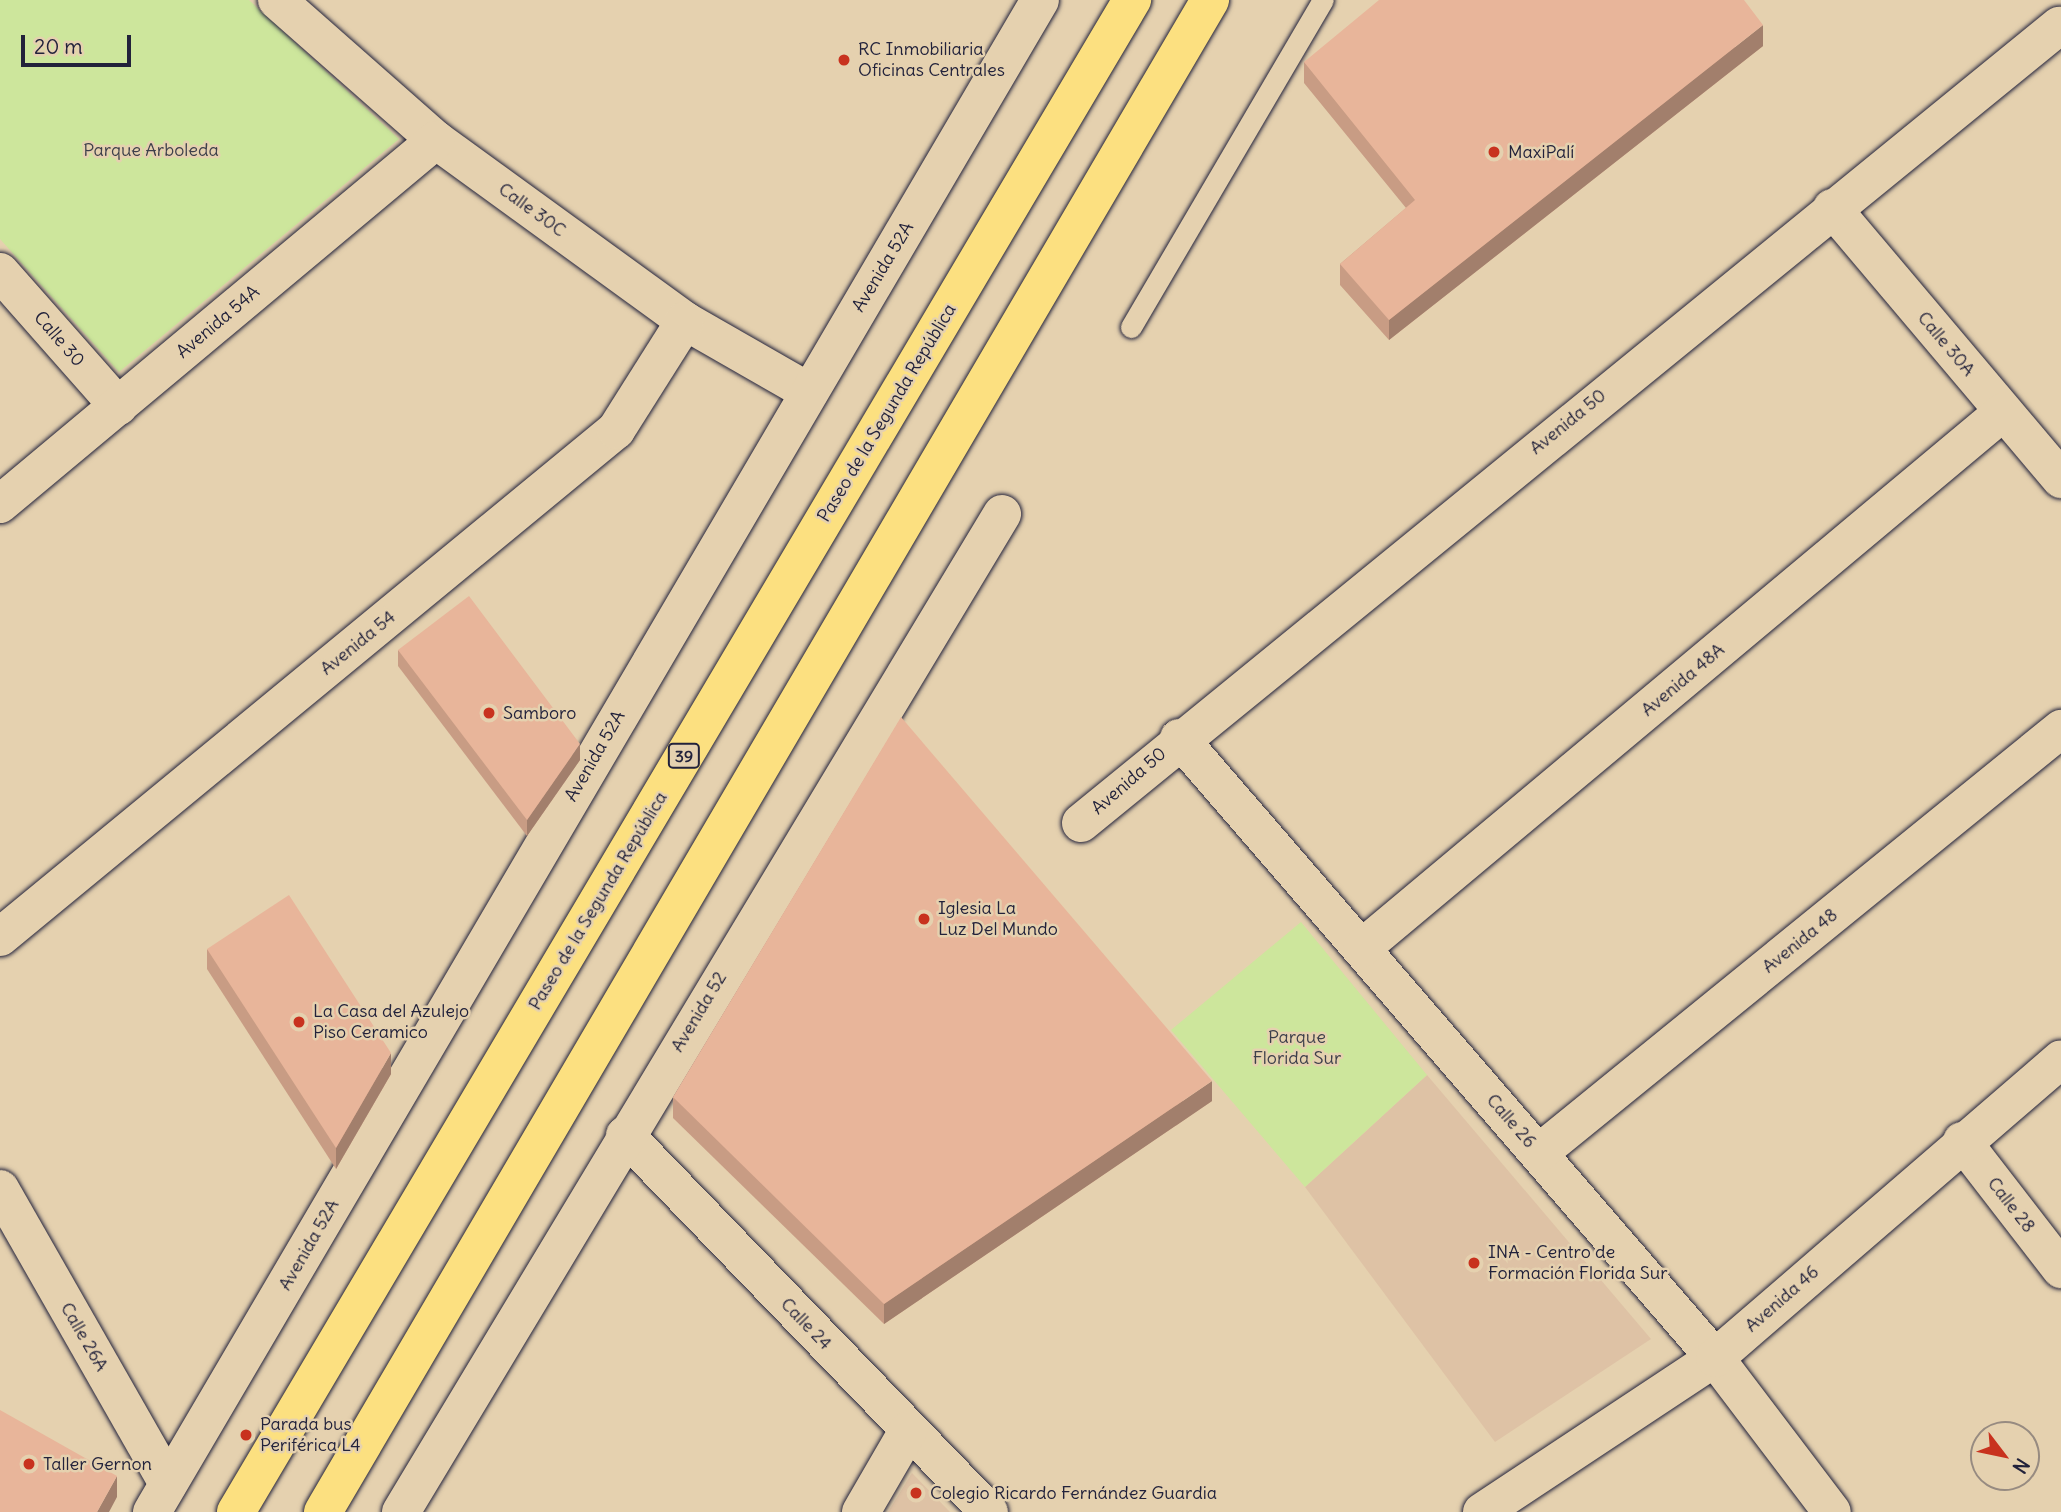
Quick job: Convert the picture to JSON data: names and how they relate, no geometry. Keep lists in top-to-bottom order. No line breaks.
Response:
{"streets":{"highway":["Paseo de la Segunda República","39"],"street":["Calle 30C","Avenida 52A","Avenida 54A","Calle 30","Calle 30A","Avenida 50","Avenida 54","Avenida 48A","Avenida 48","Avenida 52","Calle 26","Calle 28","Avenida 46","Calle 24","Calle 26A"]},"crossings":[["Calle 30C","Avenida 52A"],["Calle 30C","Avenida 54A"],["Calle 30C","Avenida 54"],["Avenida 52A","Calle 26A"],["Avenida 54A","Calle 30"],["Calle 30A","Avenida 50"],["Calle 30A","Avenida 48A"],["Avenida 50","Calle 26"],["Avenida 48A","Calle 26"],["Avenida 48","Calle 26"],["Avenida 52","Calle 24"],["Calle 26","Avenida 46"],["Calle 28","Avenida 46"]],"parks":["Parque Arboleda","Parque Florida Sur"],"places":["RC Inmobiliaria Oficinas Centrales","MaxiPalí","Samboro","Iglesia La Luz Del Mundo","La Casa del Azulejo Piso Ceramico","INA - Centro de Formación Florida Sur","Parada bus Periférica L4","Taller Gernon","Colegio Ricardo Fernández Guardia"],"scale_bar":"20 m","north":"bottom right"}
